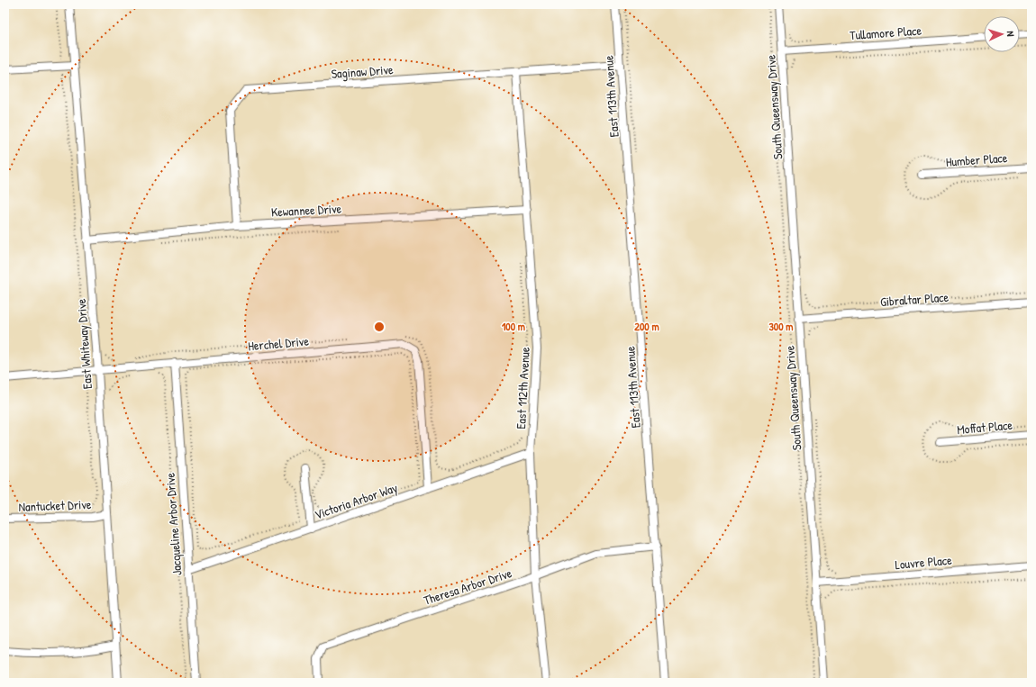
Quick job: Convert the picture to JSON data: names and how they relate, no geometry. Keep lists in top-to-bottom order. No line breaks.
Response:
{"streets":{"street":["Tullamore Place","Saginaw Drive","East 113th Avenue","South Queensway Drive","Humber Place","Kewannee Drive","Gibraltar Place","Herchel Drive","East Whiteway Drive","East 112th Avenue","Moffat Place","Victoria Arbor Way","Nantucket Drive","Jacqueline Arbor Drive","Louvre Place","Theresa Arbor Drive"]},"crossings":[["Tullamore Place","South Queensway Drive"],["Saginaw Drive","East 113th Avenue"],["Saginaw Drive","Kewannee Drive"],["Saginaw Drive","East 112th Avenue"],["East 113th Avenue","Theresa Arbor Drive"],["South Queensway Drive","Gibraltar Place"],["South Queensway Drive","Louvre Place"],["Kewannee Drive","East Whiteway Drive"],["Kewannee Drive","East 112th Avenue"],["Herchel Drive","East Whiteway Drive"],["Herchel Drive","Victoria Arbor Way"],["Herchel Drive","Jacqueline Arbor Drive"],["East Whiteway Drive","Nantucket Drive"],["East 112th Avenue","Victoria Arbor Way"],["East 112th Avenue","Theresa Arbor Drive"],["Victoria Arbor Way","Jacqueline Arbor Drive"]],"north":"right","rings":["100 m","200 m","300 m"]}
